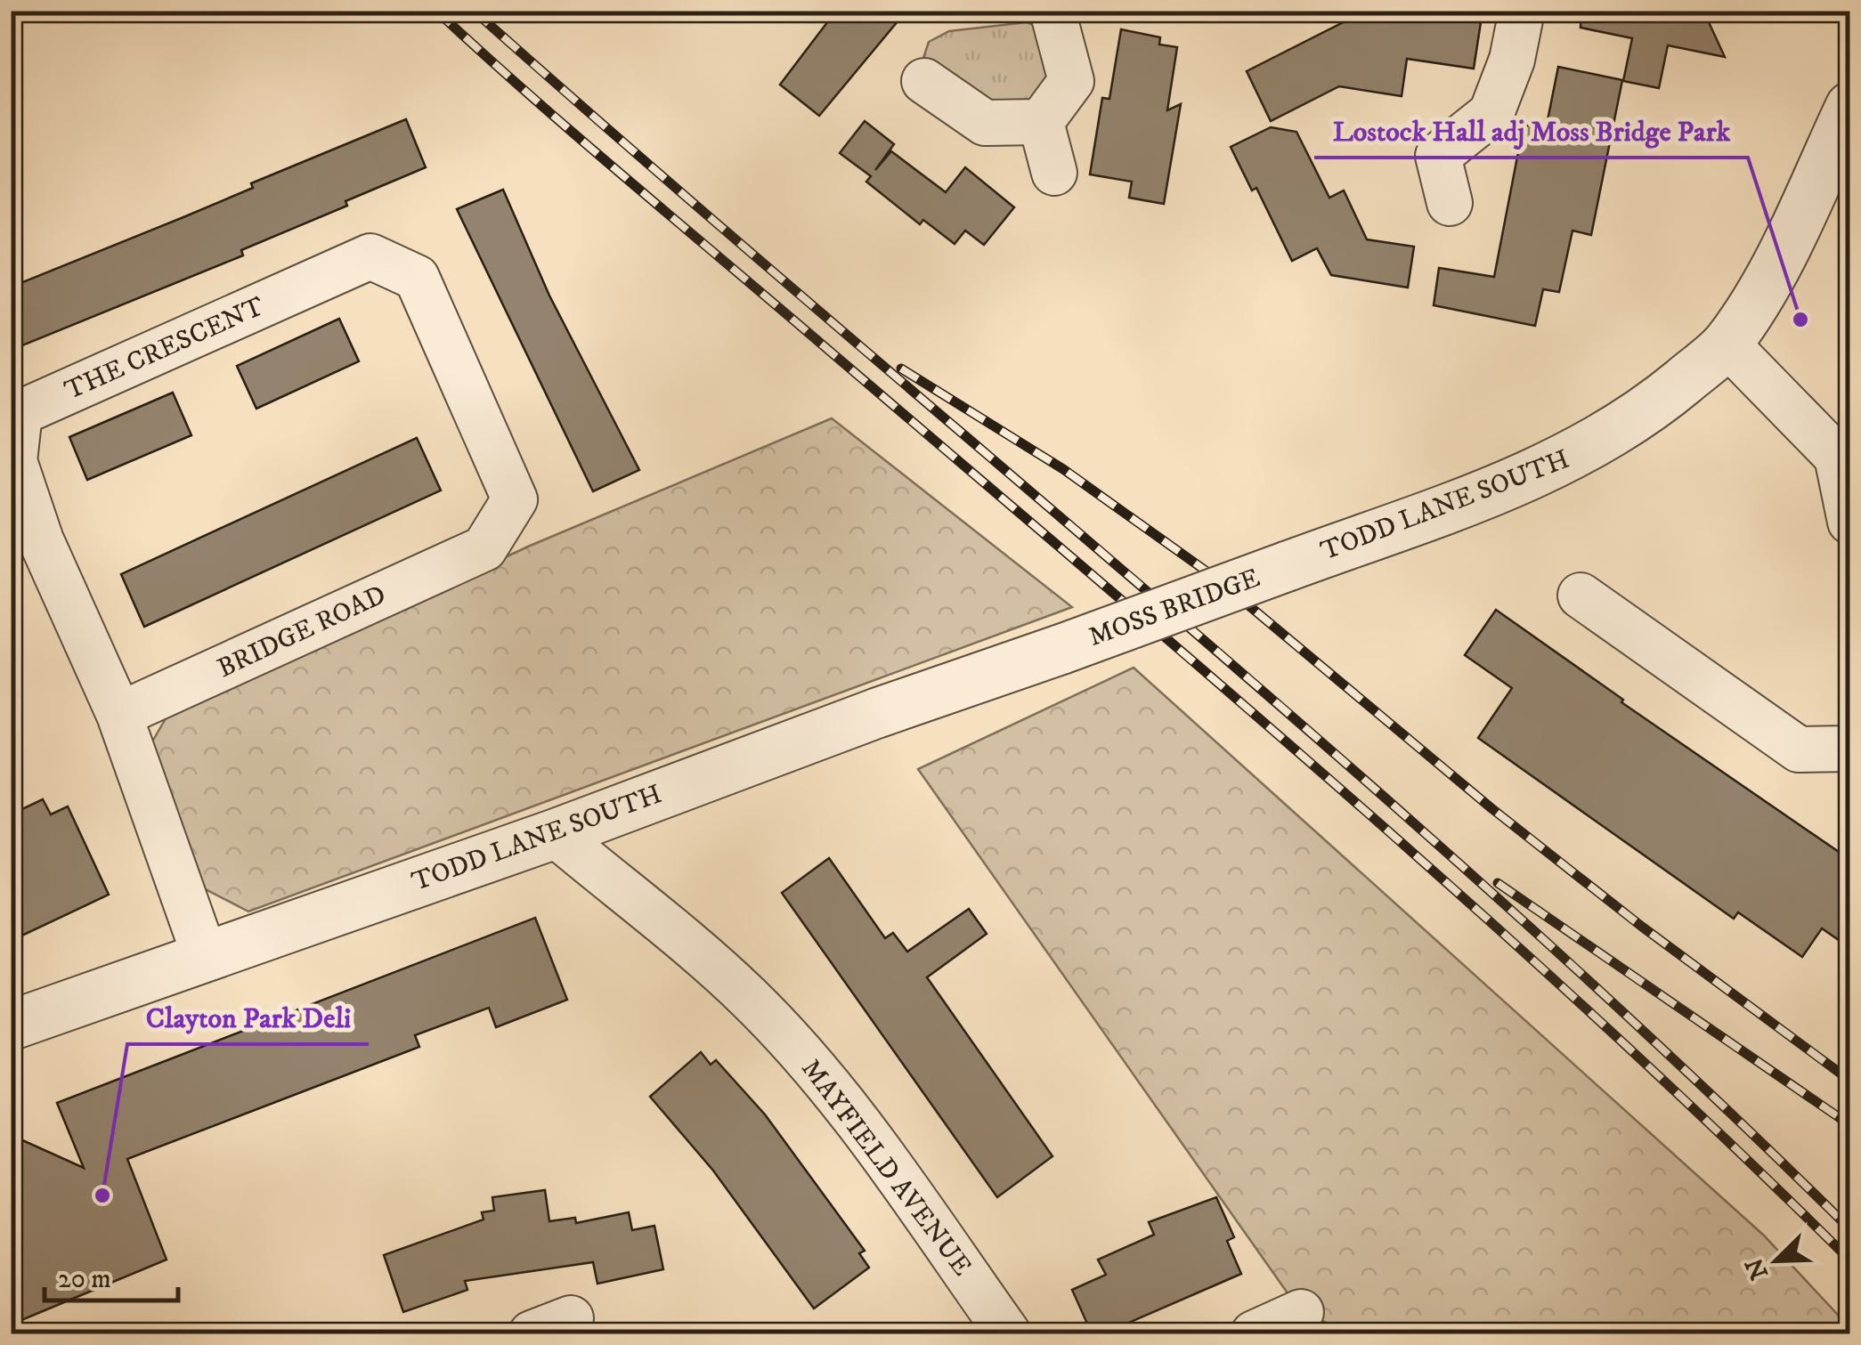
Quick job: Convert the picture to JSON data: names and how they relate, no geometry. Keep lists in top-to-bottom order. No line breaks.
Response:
{"streets":{"street":["THE CRESCENT","TODD LANE SOUTH","MOSS BRIDGE","BRIDGE ROAD","MAYFIELD AVENUE"]},"crossings":[["THE CRESCENT","TODD LANE SOUTH"],["THE CRESCENT","BRIDGE ROAD"],["TODD LANE SOUTH","MOSS BRIDGE"],["TODD LANE SOUTH","MAYFIELD AVENUE"]],"places":["Lostock Hall adj Moss Bridge Park","Clayton Park Deli"],"scale_bar":"20 m","north":"bottom left"}
